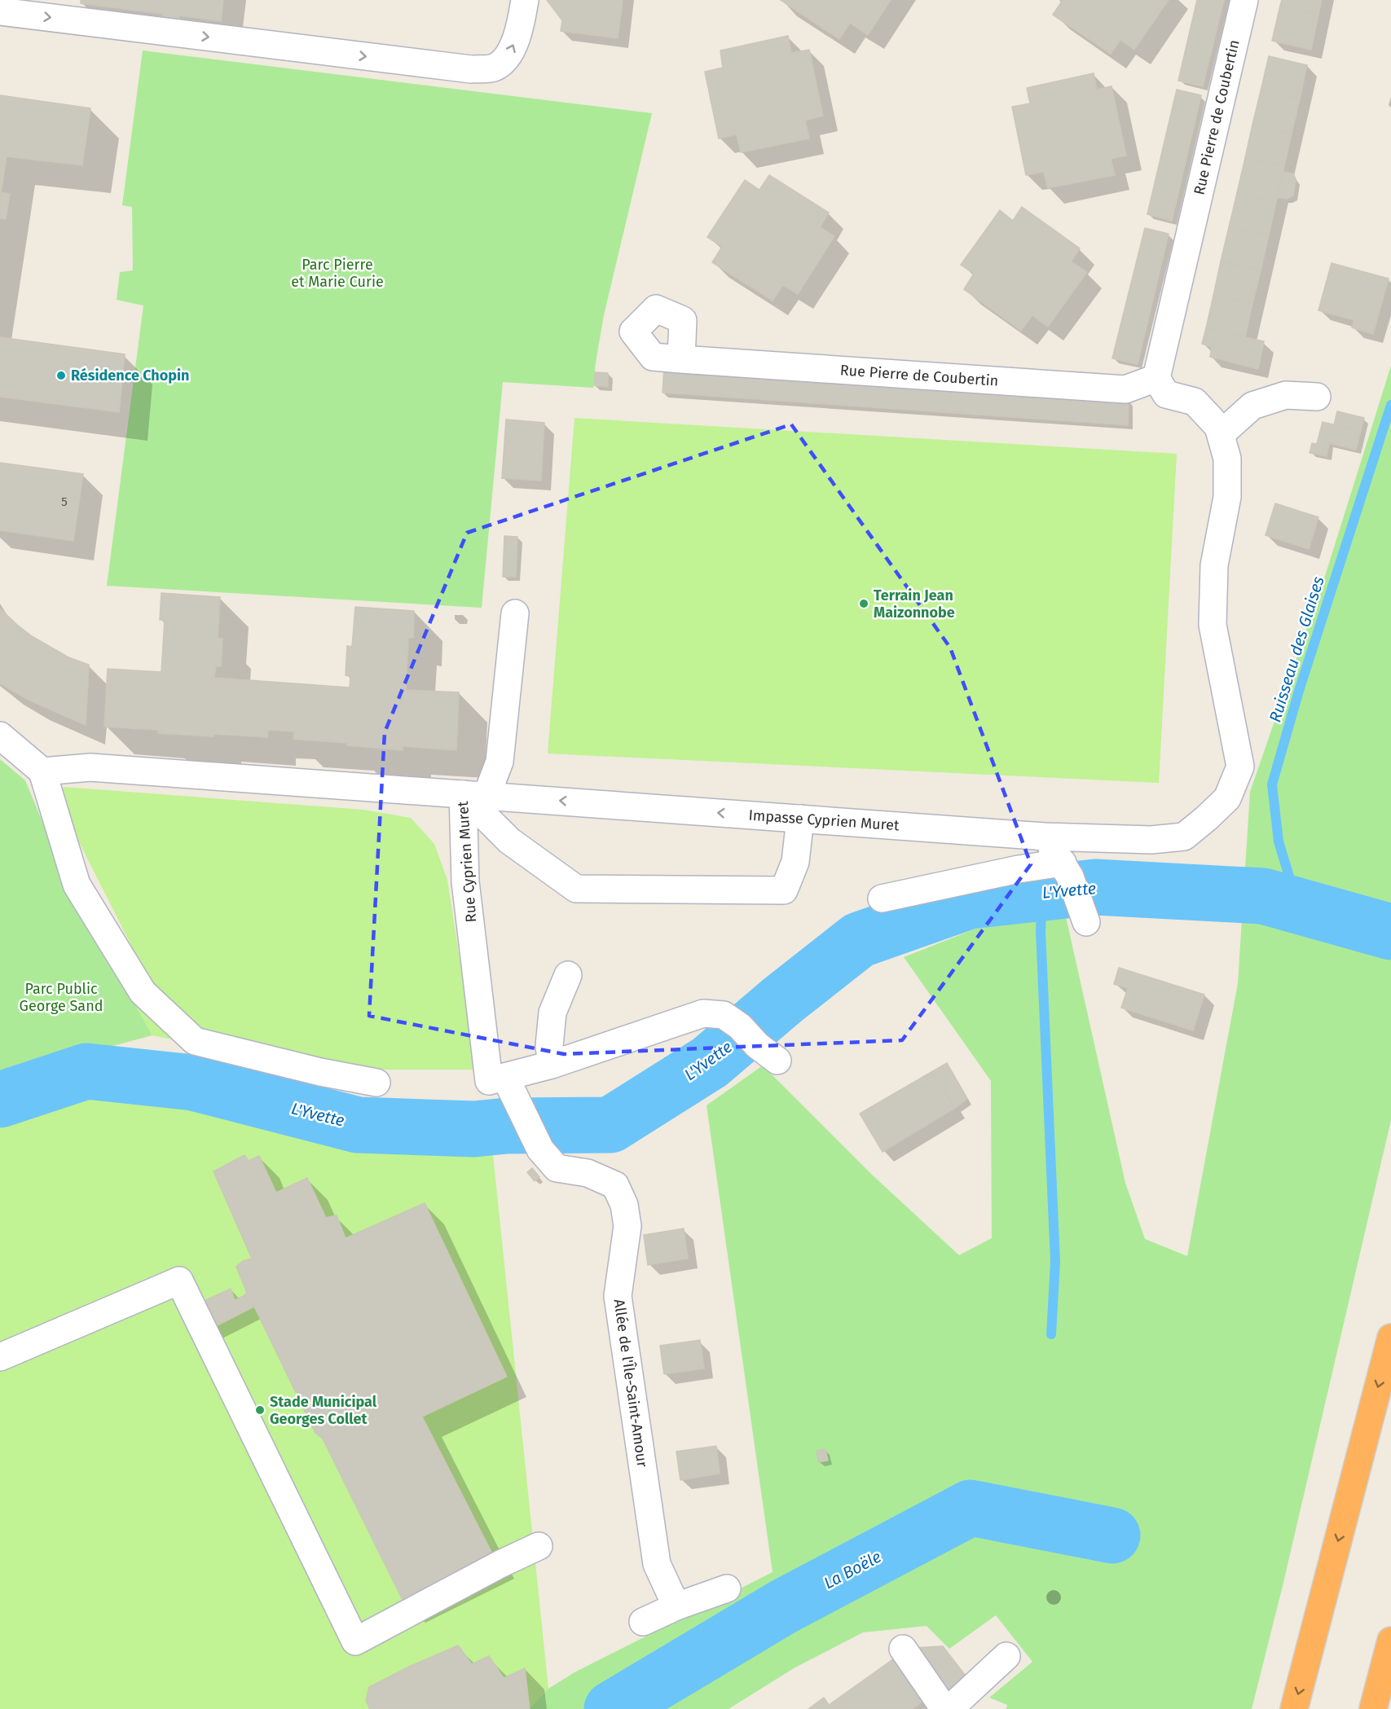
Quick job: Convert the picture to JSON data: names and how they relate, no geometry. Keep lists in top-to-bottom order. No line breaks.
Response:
{"streets":{"street":["Rue Pierre de Coubertin","Impasse Cyprien Muret","Rue Cyprien Muret","Allée de l'Île-Saint-Amour"]},"crossings":[["Impasse Cyprien Muret","Rue Cyprien Muret"],["Rue Cyprien Muret","Allée de l'Île-Saint-Amour"]],"water":["Ruisseau des Glaises","L'Yvette","La Boële"],"parks":["Parc Pierre et Marie Curie","Parc Public George Sand"],"places":["Résidence Chopin","Terrain Jean Maizonnobe","Stade Municipal Georges Collet"],"house_numbers":["5"]}
